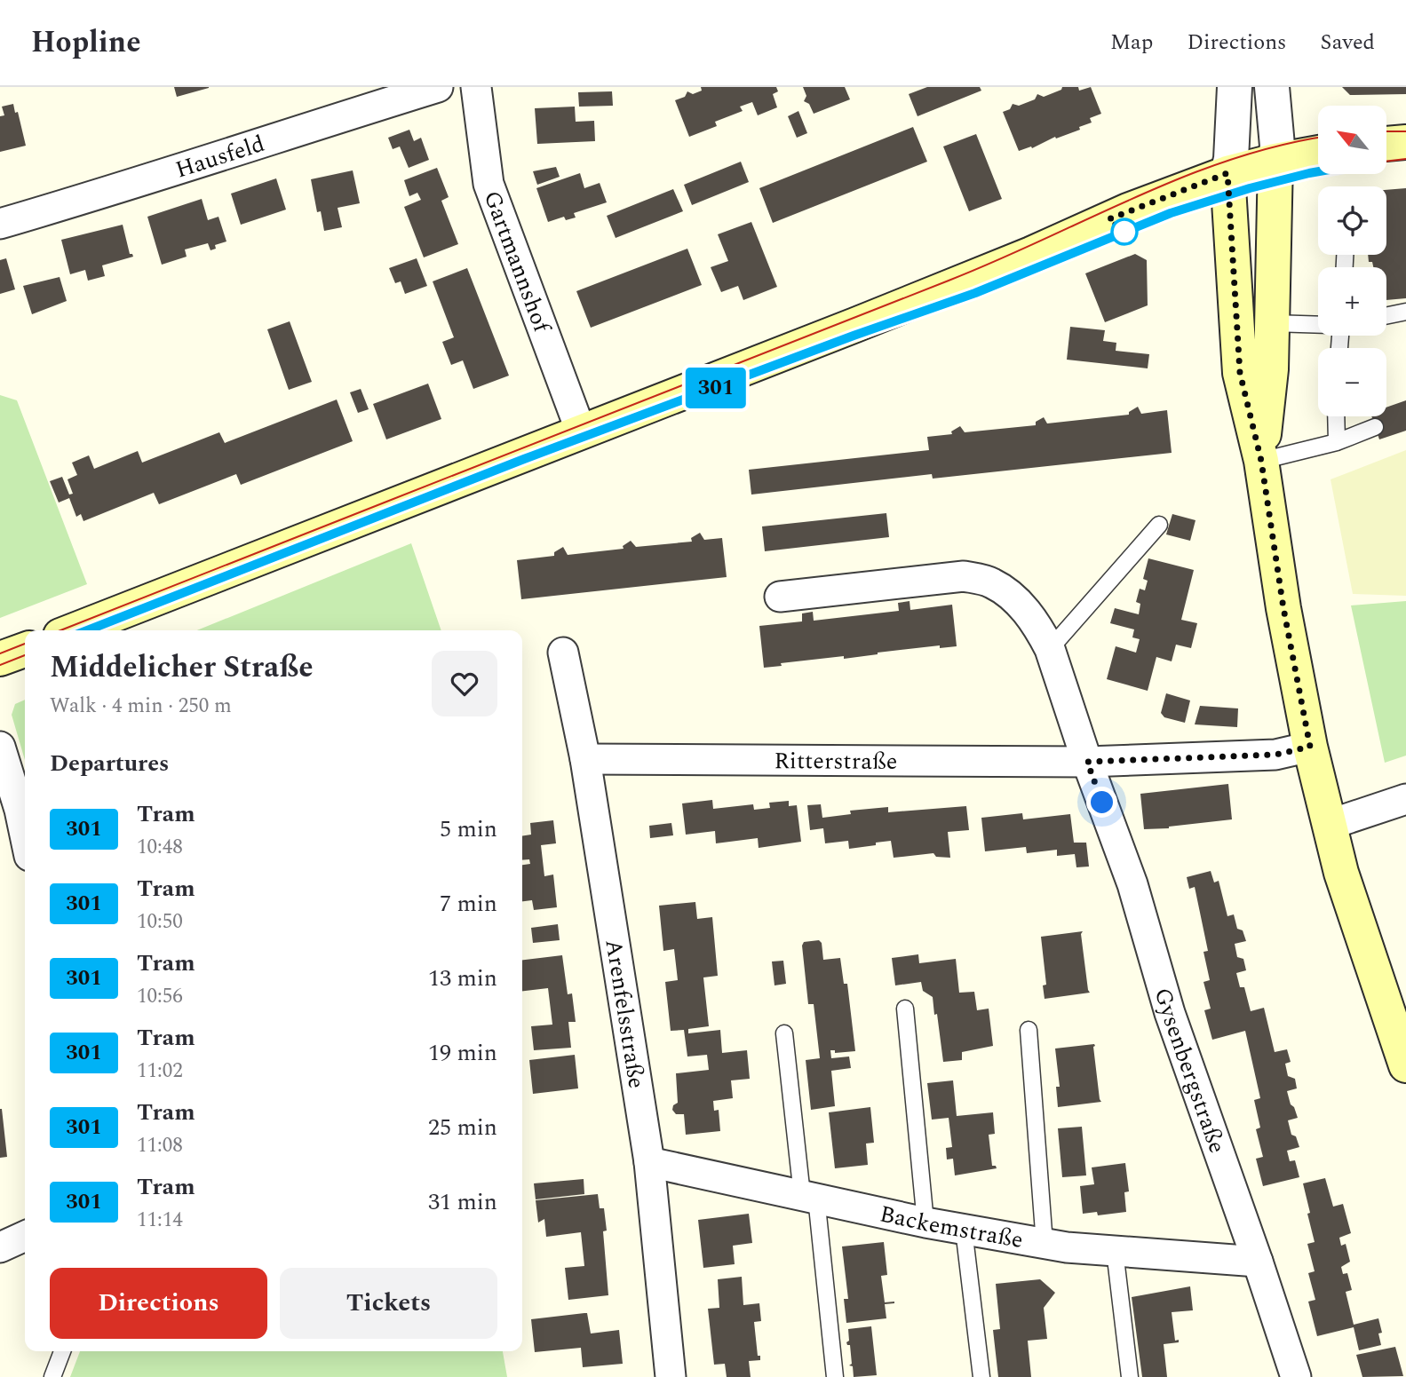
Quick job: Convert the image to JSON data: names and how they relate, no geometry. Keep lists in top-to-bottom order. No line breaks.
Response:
{"streets":{"street":["Hausfeld","Gartmannshof","Ritterstraße","Arenfelsstraße","Gysenbergstraße","Backemstraße"]},"crossings":[["Ritterstraße","Arenfelsstraße"],["Ritterstraße","Gysenbergstraße"],["Arenfelsstraße","Backemstraße"],["Gysenbergstraße","Backemstraße"]],"lines":["tram line 301"],"north":"top left","page":{"header":"Hopline","nav":["Map","Directions","Saved"],"on_map":"301","map_buttons":["+","−"],"heading":[["Middelicher Straße","Walk · 4 min · 250 m"],"Departures"],"list":[{"mark":"301","name":"Tram","note":"10:48","value":"5 min"},{"mark":"301","name":"Tram","note":"10:50","value":"7 min"},{"mark":"301","name":"Tram","note":"10:56","value":"13 min"},{"mark":"301","name":"Tram","note":"11:02","value":"19 min"},{"mark":"301","name":"Tram","note":"11:08","value":"25 min"},{"mark":"301","name":"Tram","note":"11:14","value":"31 min"}],"buttons":["Directions","Tickets"]}}
